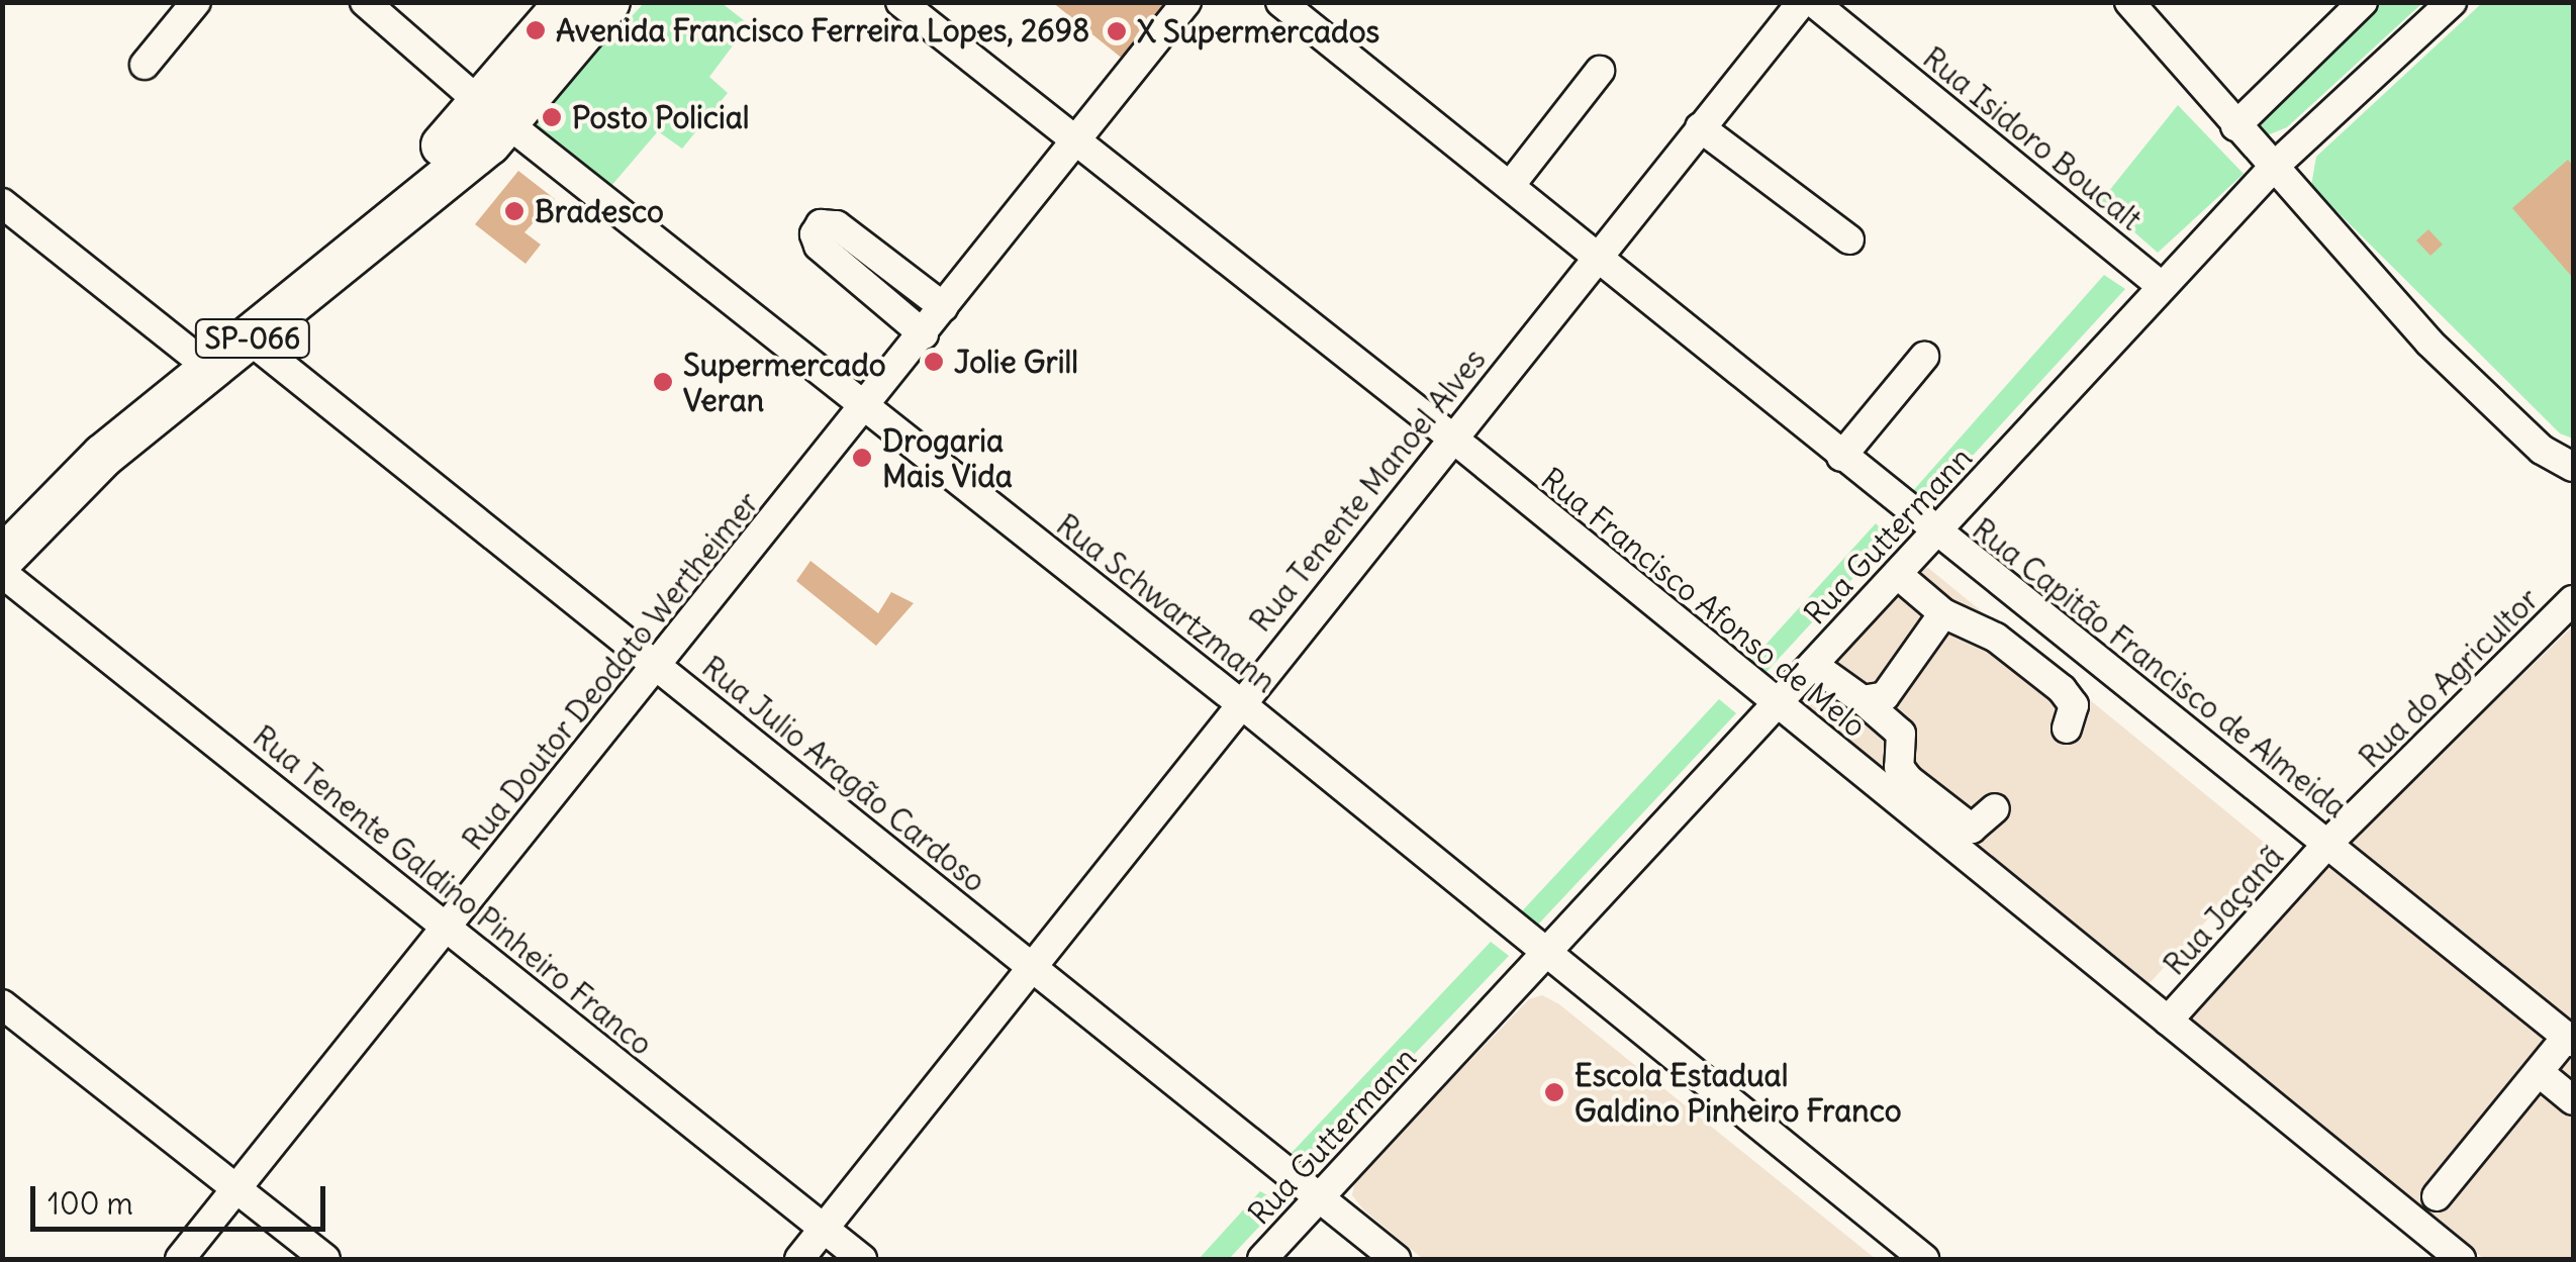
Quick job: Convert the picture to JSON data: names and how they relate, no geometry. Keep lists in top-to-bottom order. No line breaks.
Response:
{"streets":{"highway":["SP-066"],"street":["Rua Isidoro Boucalt","Rua Tenente Manoel Alves","Rua Guttermann","Rua Francisco Afonso de Melo","Rua Schwartzmann","Rua Capitão Francisco de Almeida","Rua Doutor Deodato Wertheimer","Rua do Agricultor","Rua Julio Aragão Cardoso","Rua Tenente Galdino Pinheiro Franco","Rua Jaçanã"]},"crossings":[["Rua Isidoro Boucalt","Rua Guttermann"],["SP-066","Rua Schwartzmann"],["SP-066","Rua Julio Aragão Cardoso"],["Rua Tenente Manoel Alves","Rua Francisco Afonso de Melo"],["Rua Tenente Manoel Alves","Rua Schwartzmann"],["Rua Tenente Manoel Alves","Rua Capitão Francisco de Almeida"],["Rua Tenente Manoel Alves","Rua Julio Aragão Cardoso"],["Rua Tenente Manoel Alves","Rua Tenente Galdino Pinheiro Franco"],["Rua Guttermann","Rua Francisco Afonso de Melo"],["Rua Guttermann","Rua Schwartzmann"],["Rua Guttermann","Rua Capitão Francisco de Almeida"],["Rua Guttermann","Rua Julio Aragão Cardoso"],["Rua Francisco Afonso de Melo","Rua Doutor Deodato Wertheimer"],["Rua Francisco Afonso de Melo","Rua Jaçanã"],["Rua Schwartzmann","Rua Doutor Deodato Wertheimer"],["Rua Capitão Francisco de Almeida","Rua do Agricultor"],["Rua Capitão Francisco de Almeida","Rua Jaçanã"],["Rua Doutor Deodato Wertheimer","Rua Julio Aragão Cardoso"],["Rua Doutor Deodato Wertheimer","Rua Tenente Galdino Pinheiro Franco"],["Rua do Agricultor","Rua Jaçanã"]],"places":["Avenida Francisco Ferreira Lopes, 2698","X Supermercados","Posto Policial","Bradesco","Jolie Grill","Supermercado Veran","Drogaria Mais Vida","Escola Estadual Galdino Pinheiro Franco"],"scale_bar":"100 m"}
